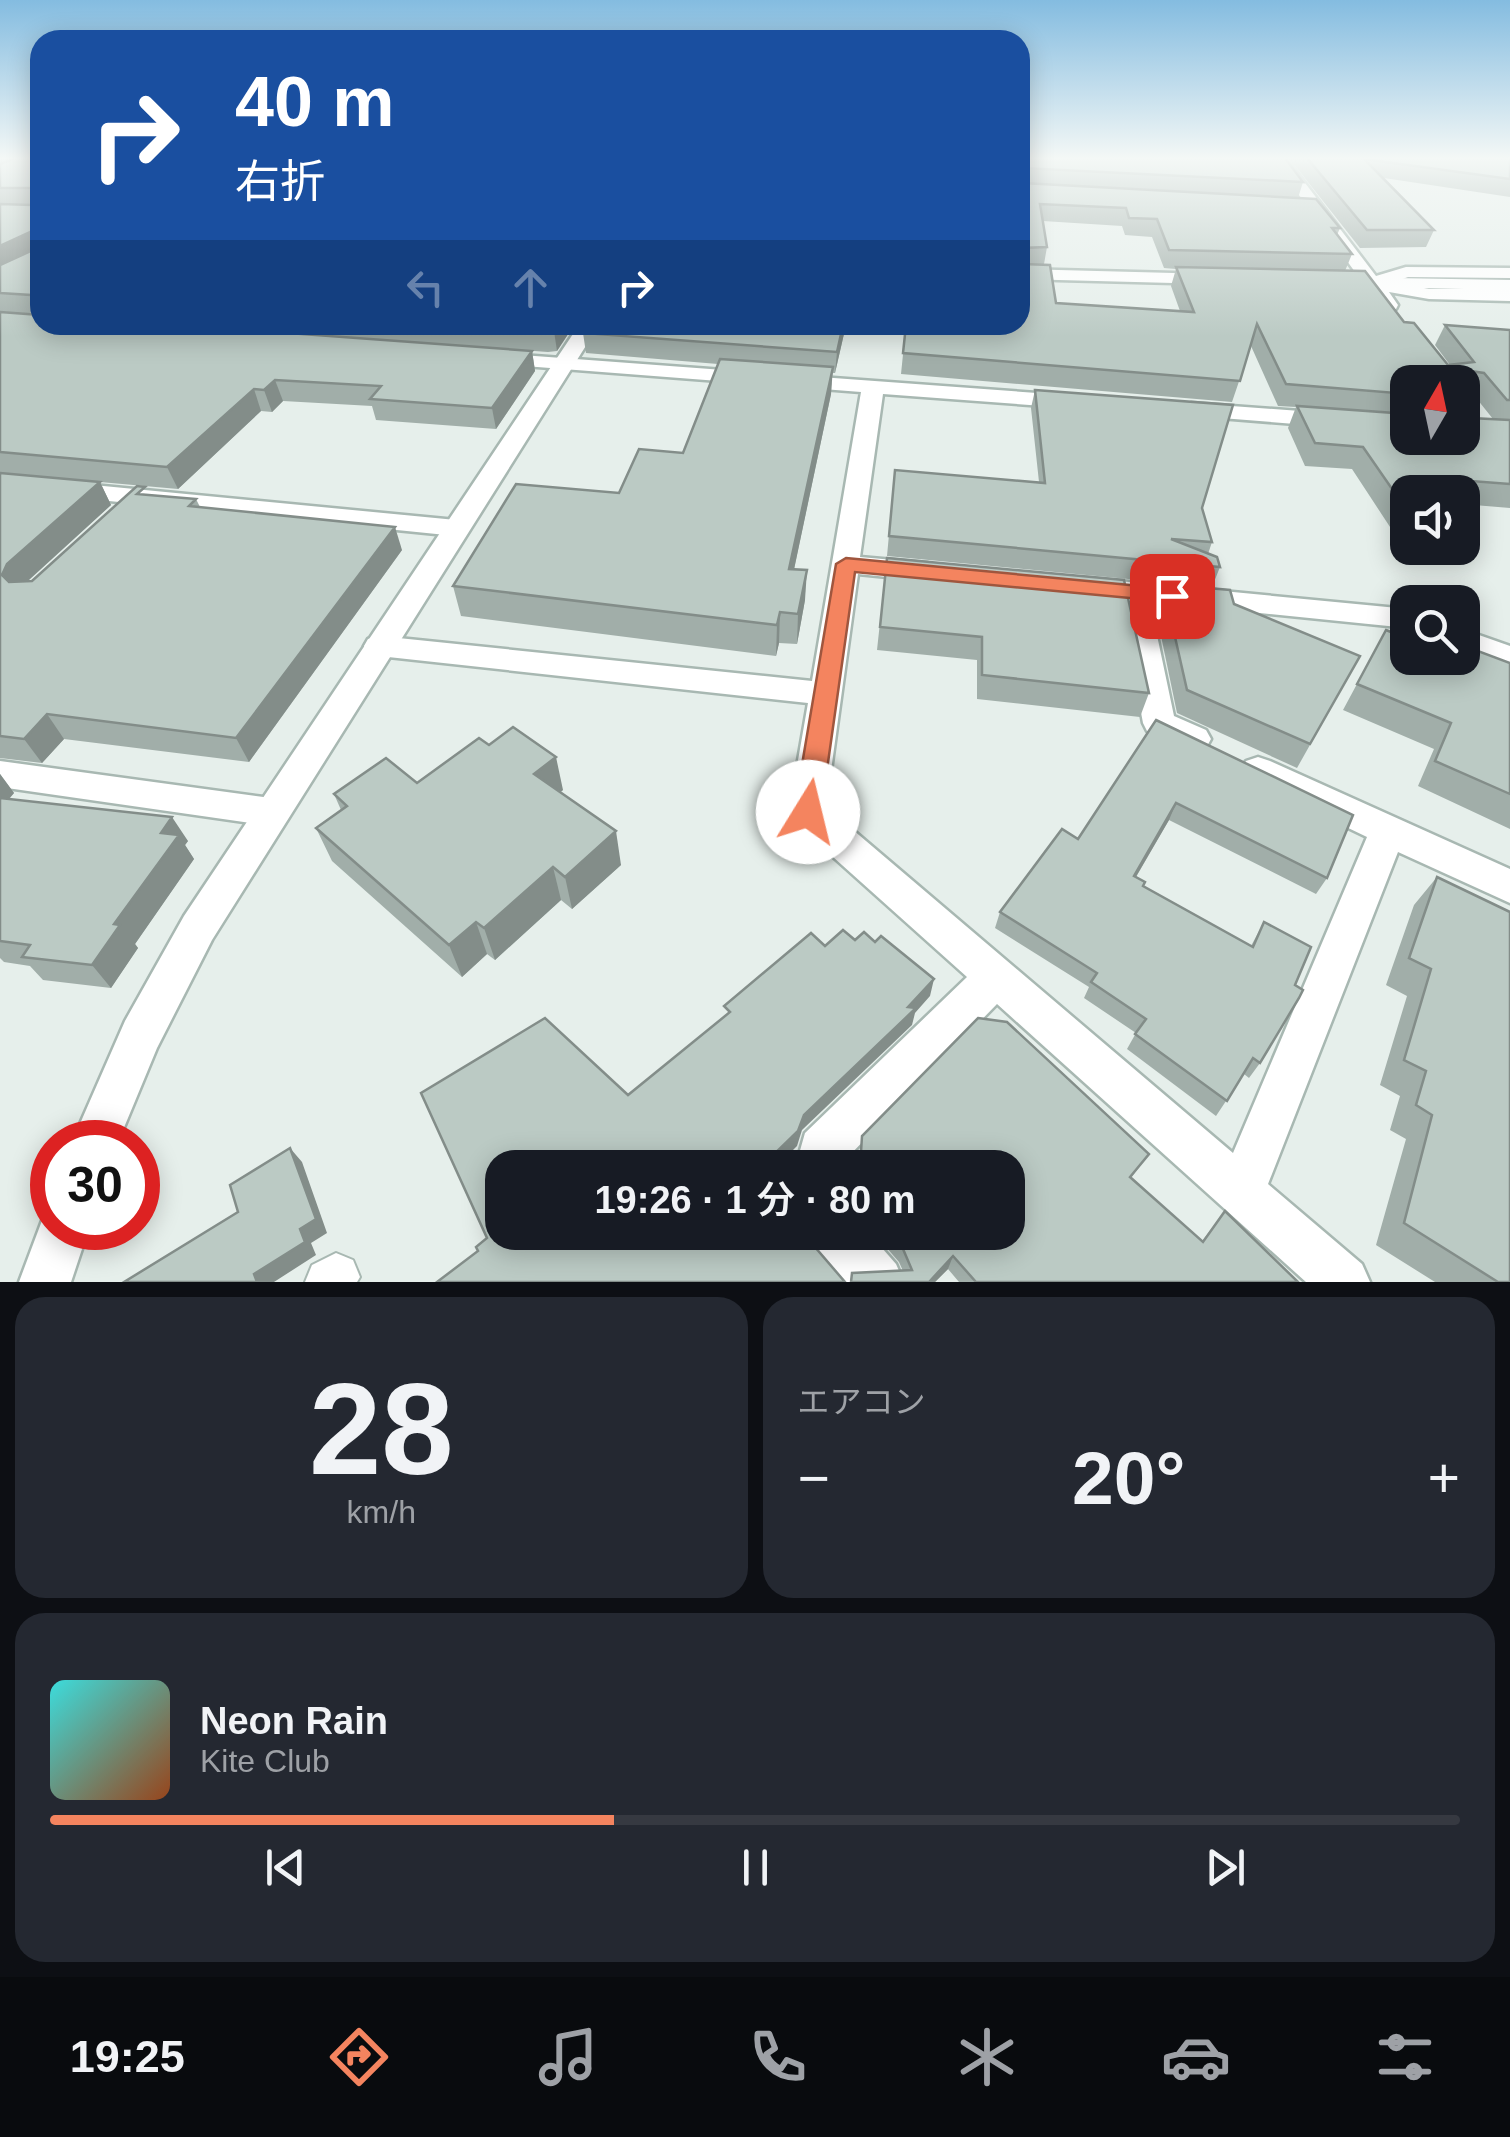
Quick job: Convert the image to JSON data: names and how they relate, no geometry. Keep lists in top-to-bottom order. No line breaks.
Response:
{"north":"top","page":{"turn":["40 m","右折"],"limit":"30","trip":"19:26 · 1 分 · 80 m","tile":[["28","km/h"],"エアコン"],"heat":["−","20°","+"],"song":["Neon Rain","Kite Club"],"tabs":"19:25"}}
